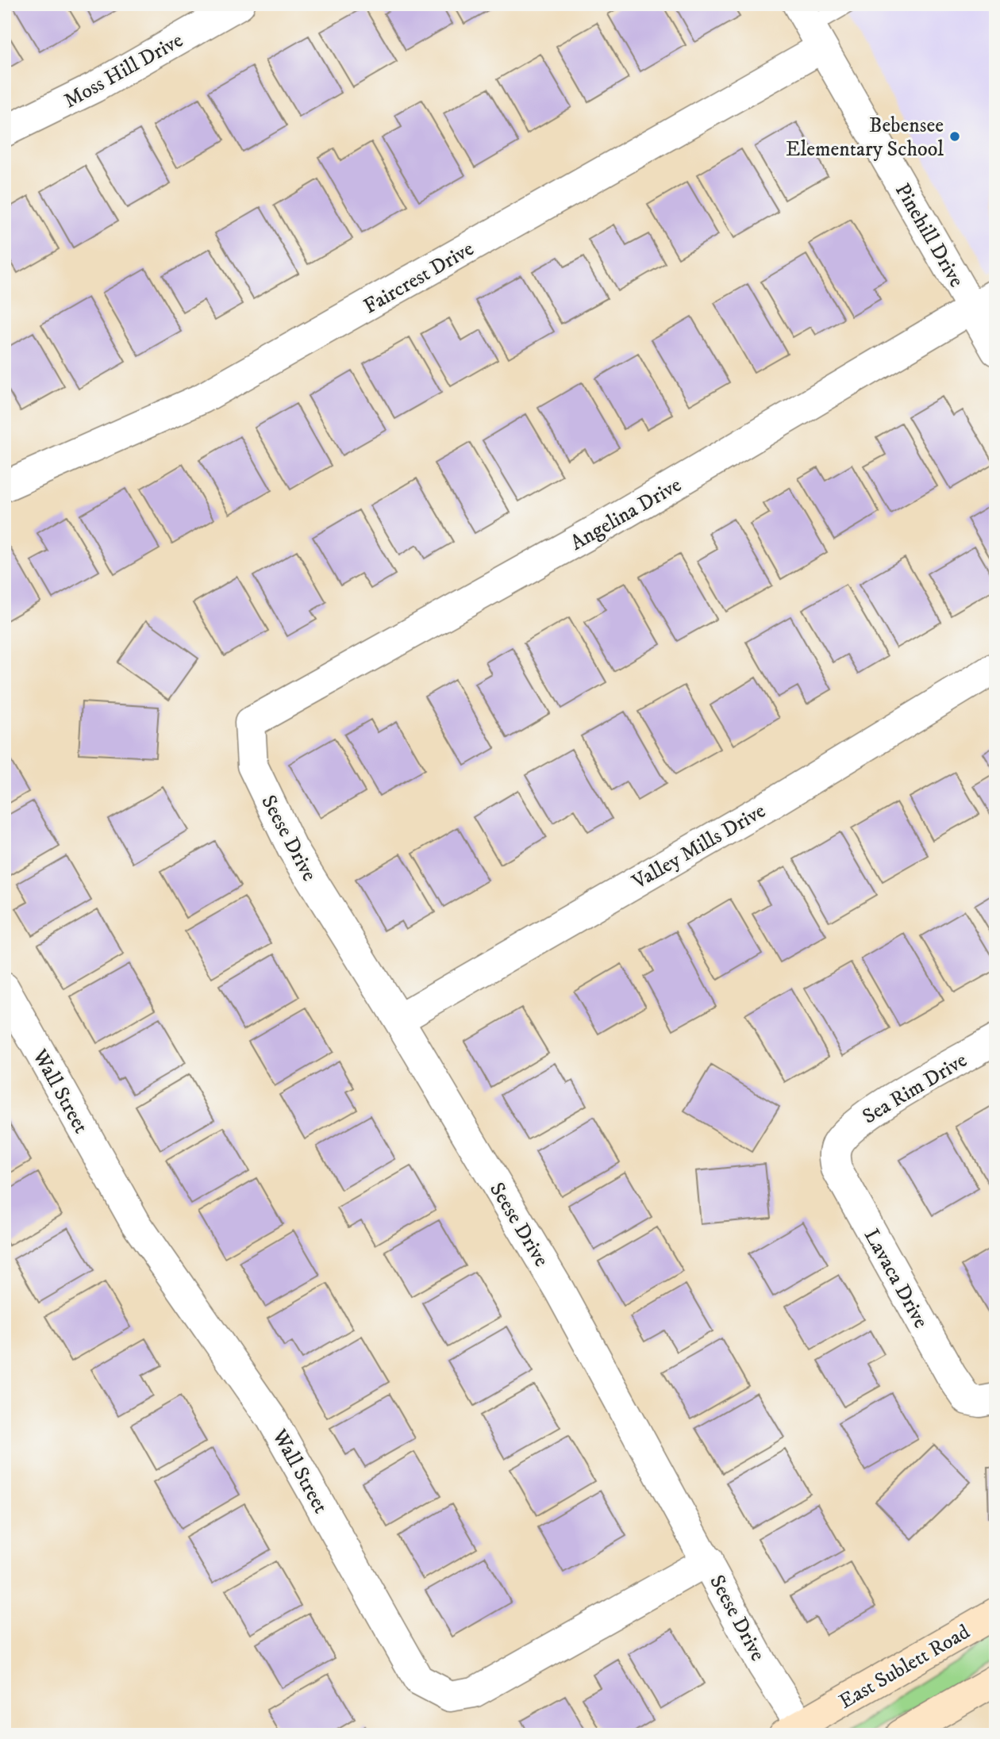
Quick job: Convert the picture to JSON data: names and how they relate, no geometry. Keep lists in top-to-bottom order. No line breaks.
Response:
{"streets":{"main road":["East Sublett Road"],"street":["Moss Hill Drive","Pinehill Drive","Faircrest Drive","Angelina Drive","Seese Drive","Valley Mills Drive","Sea Rim Drive","Wall Street","Lavaca Drive"]},"crossings":[["Pinehill Drive","Faircrest Drive"],["Pinehill Drive","Angelina Drive"],["Angelina Drive","Seese Drive"],["Seese Drive","Valley Mills Drive"],["Seese Drive","Wall Street"],["Seese Drive","East Sublett Road"],["Sea Rim Drive","Lavaca Drive"]],"places":["Bebensee Elementary School"]}
